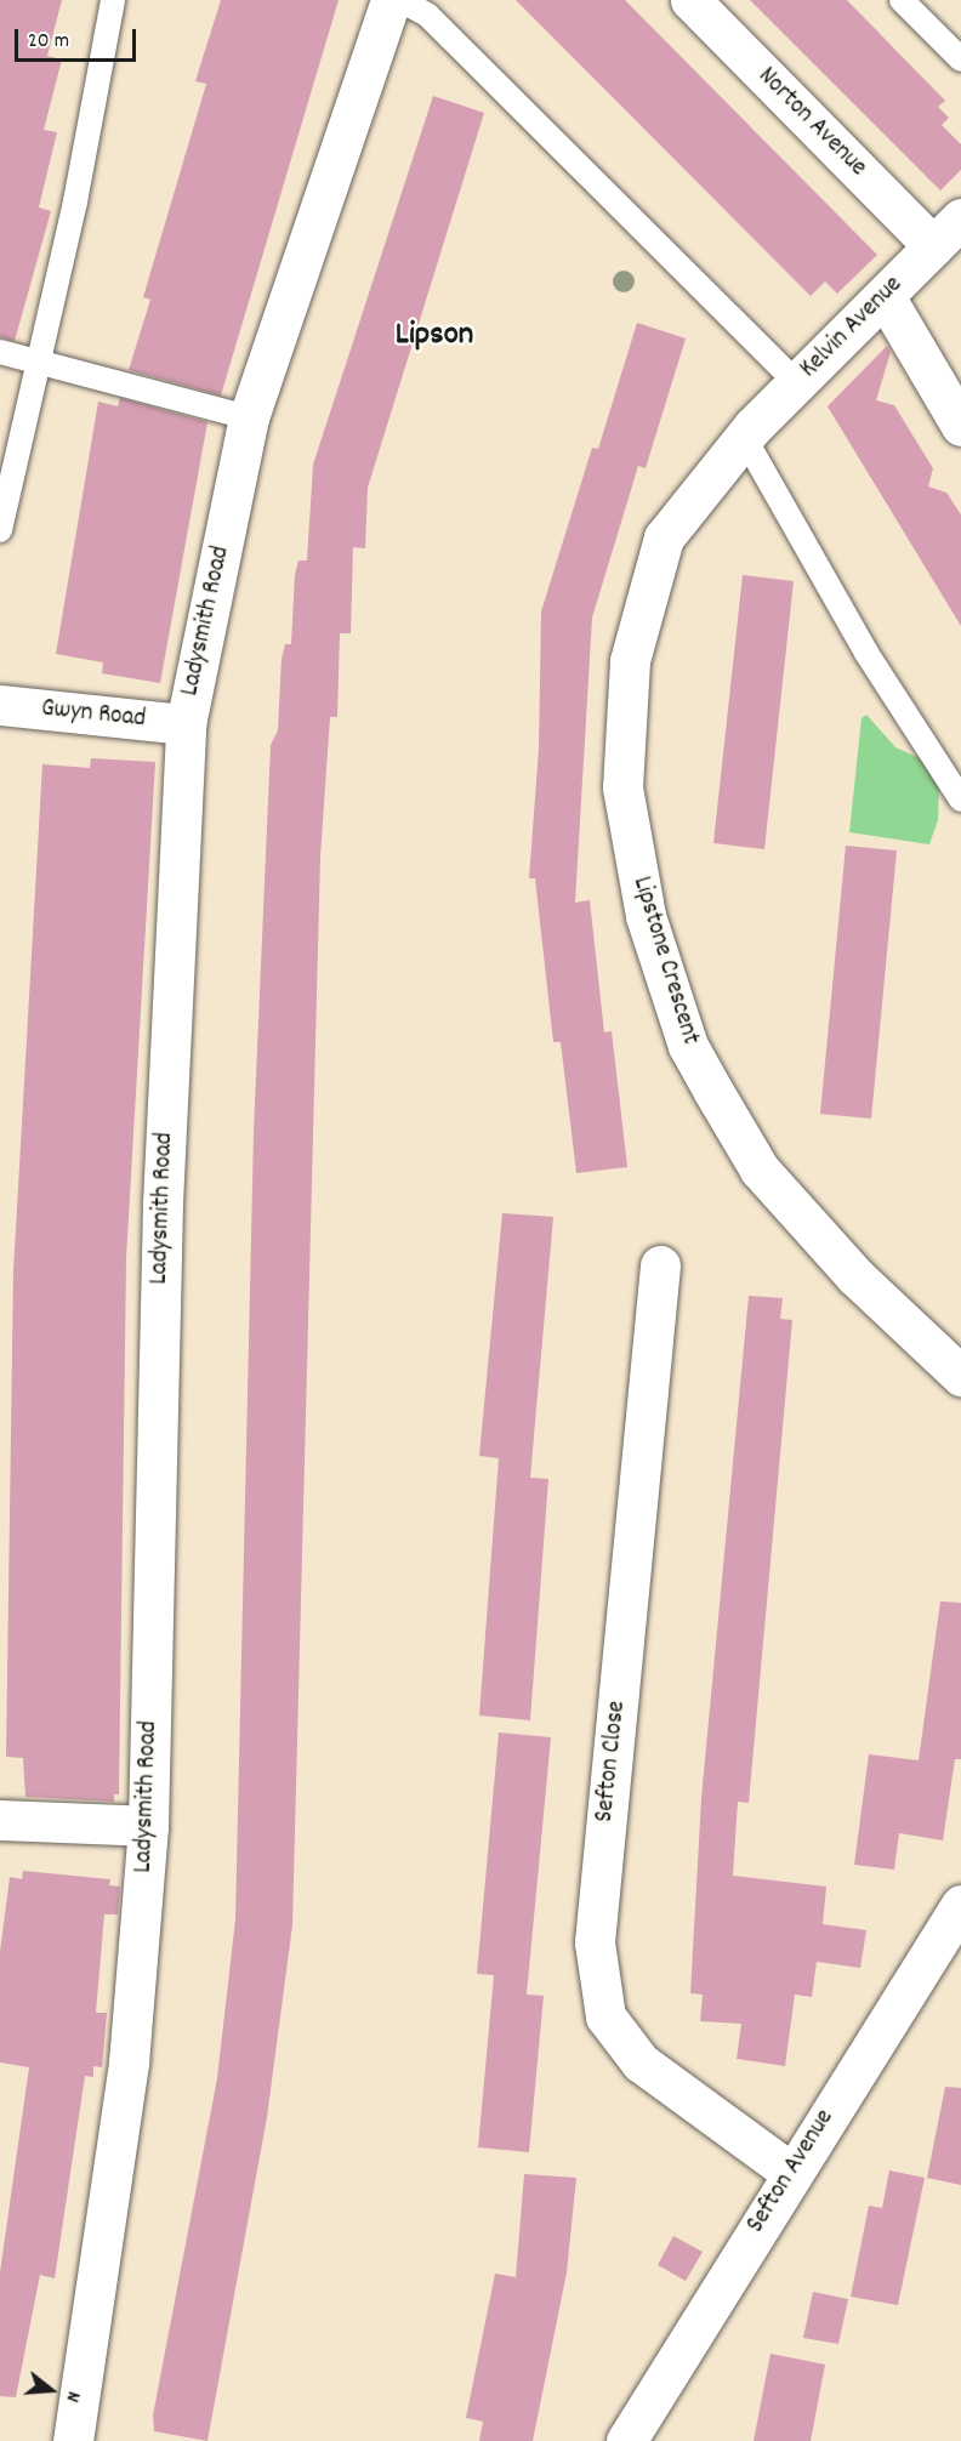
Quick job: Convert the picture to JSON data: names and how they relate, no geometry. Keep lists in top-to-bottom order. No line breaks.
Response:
{"streets":{"street":["Norton Avenue","Kelvin Avenue","Ladysmith Road","Gwyn Road","Lipstone Crescent","Sefton Close","Sefton Avenue"]},"crossings":[["Norton Avenue","Kelvin Avenue"],["Kelvin Avenue","Lipstone Crescent"],["Ladysmith Road","Gwyn Road"],["Sefton Close","Sefton Avenue"]],"districts":["Lipson"],"scale_bar":"20 m","north":"right"}
